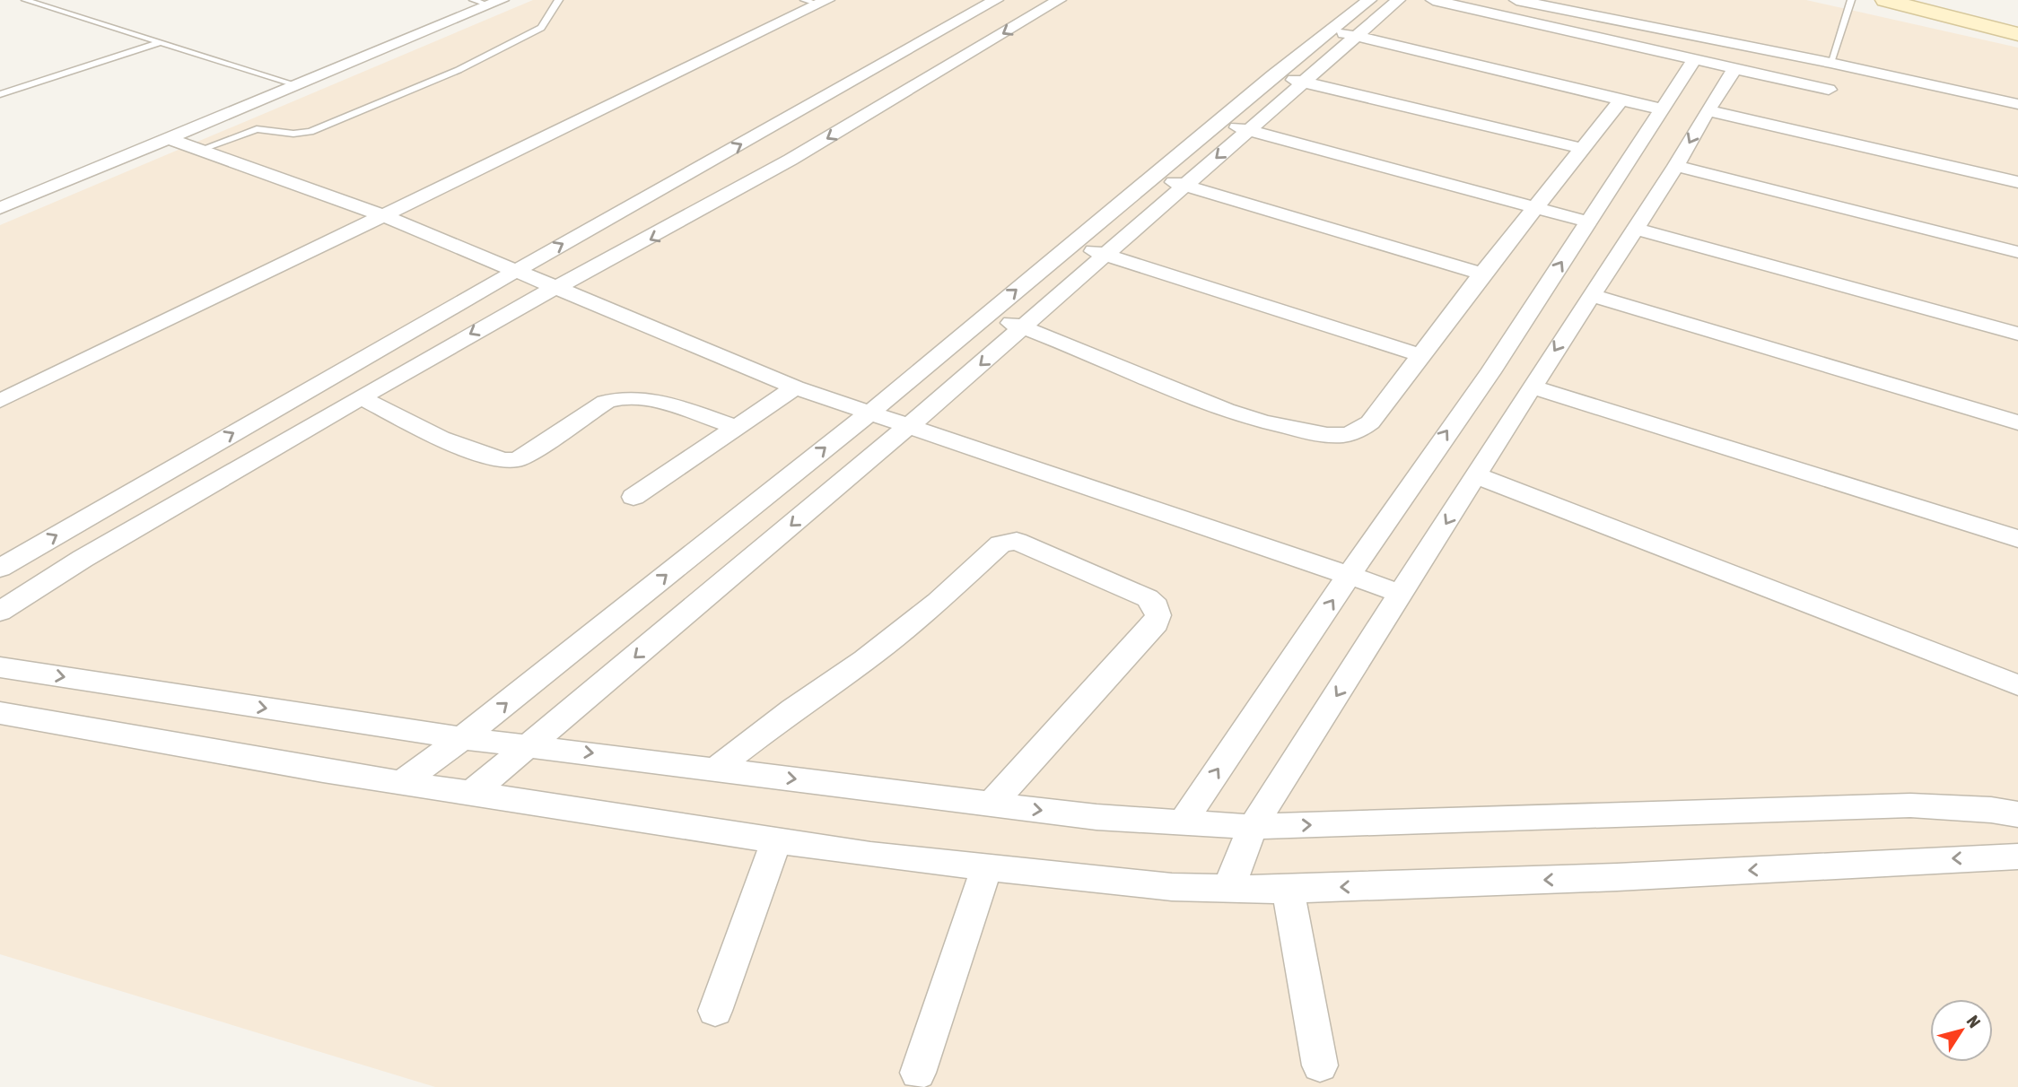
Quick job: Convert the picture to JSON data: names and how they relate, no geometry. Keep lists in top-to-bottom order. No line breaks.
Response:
{"north":"top right"}
